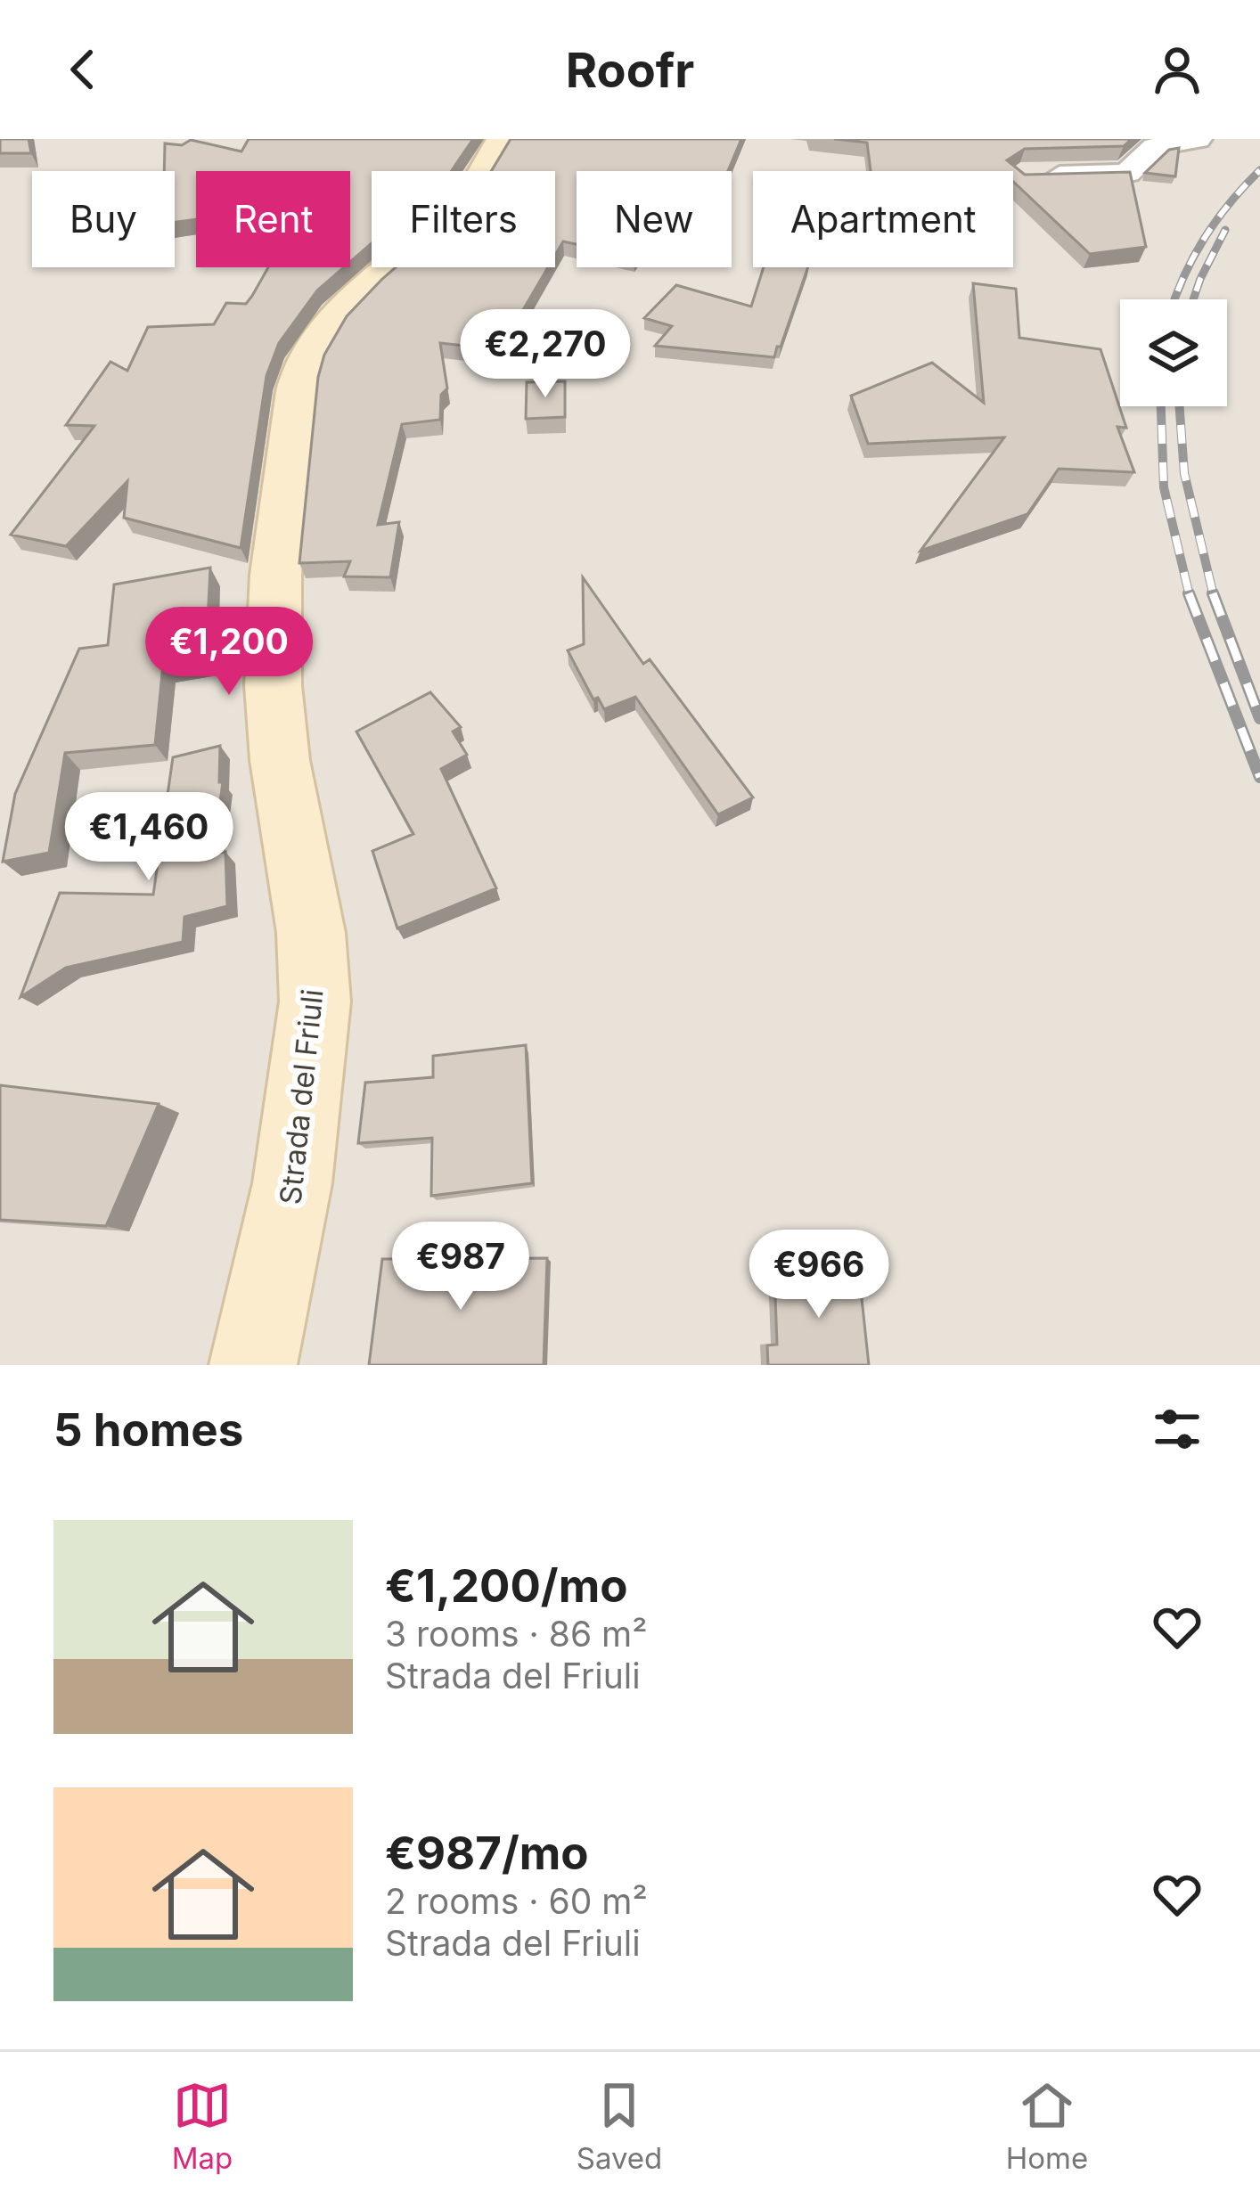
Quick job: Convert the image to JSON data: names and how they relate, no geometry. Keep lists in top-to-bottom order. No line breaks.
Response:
{"streets":{"main road":["Strada del Friuli"]},"page":{"header":"Roofr","chip":["Buy","Rent","Filters","New","Apartment"],"price":["€2,270","€1,200","€1,460","€987","€966"],"heading":"5 homes","list":[{"name":"€1,200/mo","note":"3 rooms · 86 m² · Strada del Friuli"},{"name":"€987/mo","note":"2 rooms · 60 m² · Strada del Friuli"}],"tabs":["Map","Saved","Home"]}}
